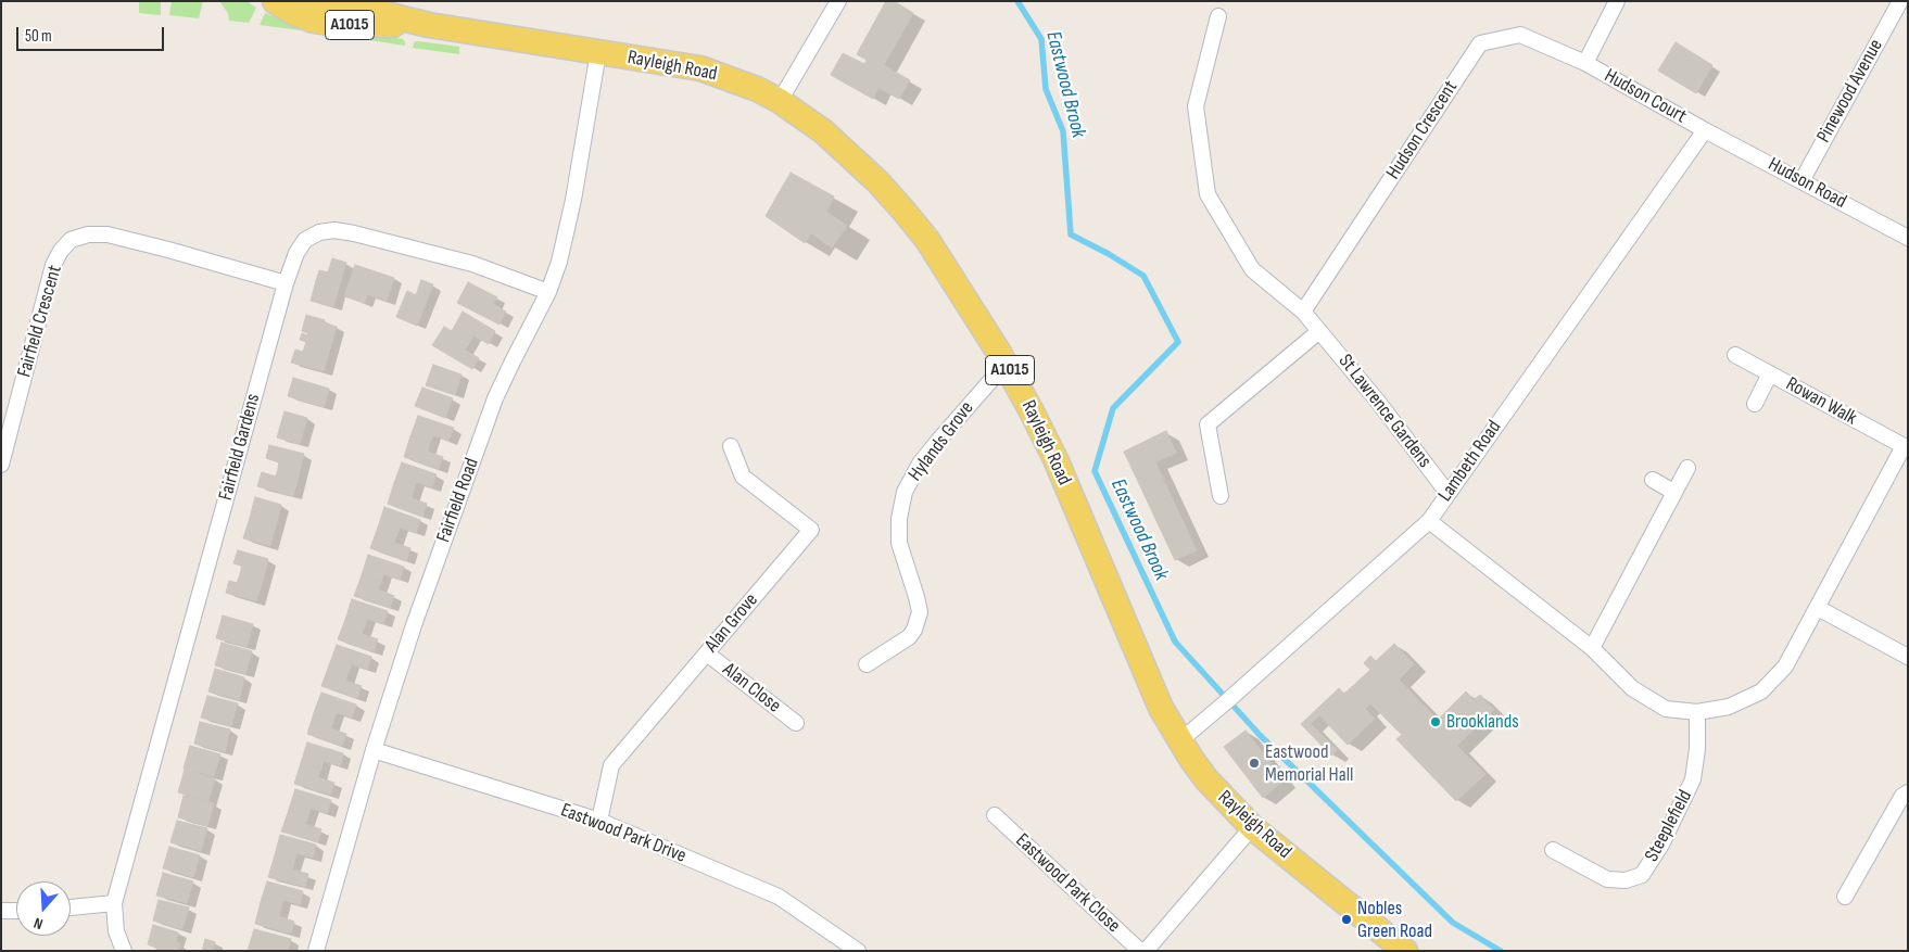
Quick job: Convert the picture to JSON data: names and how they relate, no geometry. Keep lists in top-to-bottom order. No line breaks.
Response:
{"streets":{"main road":["A1015","Rayleigh Road"],"street":["Pinewood Avenue","Hudson Court","Hudson Crescent","Hudson Road","Fairfield Crescent","Rowan Walk","St Lawrence Gardens","Hylands Grove","Fairfield Gardens","Lambeth Road","Fairfield Road","Alan Grove","Alan Close","Steeplefield","Eastwood Park Drive","Eastwood Park Close"]},"crossings":[["Rayleigh Road","Hylands Grove"],["Rayleigh Road","Lambeth Road"],["Rayleigh Road","Fairfield Road"],["Pinewood Avenue","Hudson Road"],["Hudson Court","Hudson Crescent"],["Hudson Court","Hudson Road"],["Hudson Court","Lambeth Road"],["Hudson Crescent","St Lawrence Gardens"],["Hudson Road","Lambeth Road"],["Fairfield Crescent","Fairfield Gardens"],["St Lawrence Gardens","Lambeth Road"],["Fairfield Gardens","Fairfield Road"],["Fairfield Road","Eastwood Park Drive"],["Alan Grove","Alan Close"],["Alan Grove","Eastwood Park Drive"]],"water":["Eastwood Brook"],"places":["Brooklands","Eastwood Memorial Hall","Nobles Green Road"],"scale_bar":"50 m","north":"bottom"}
